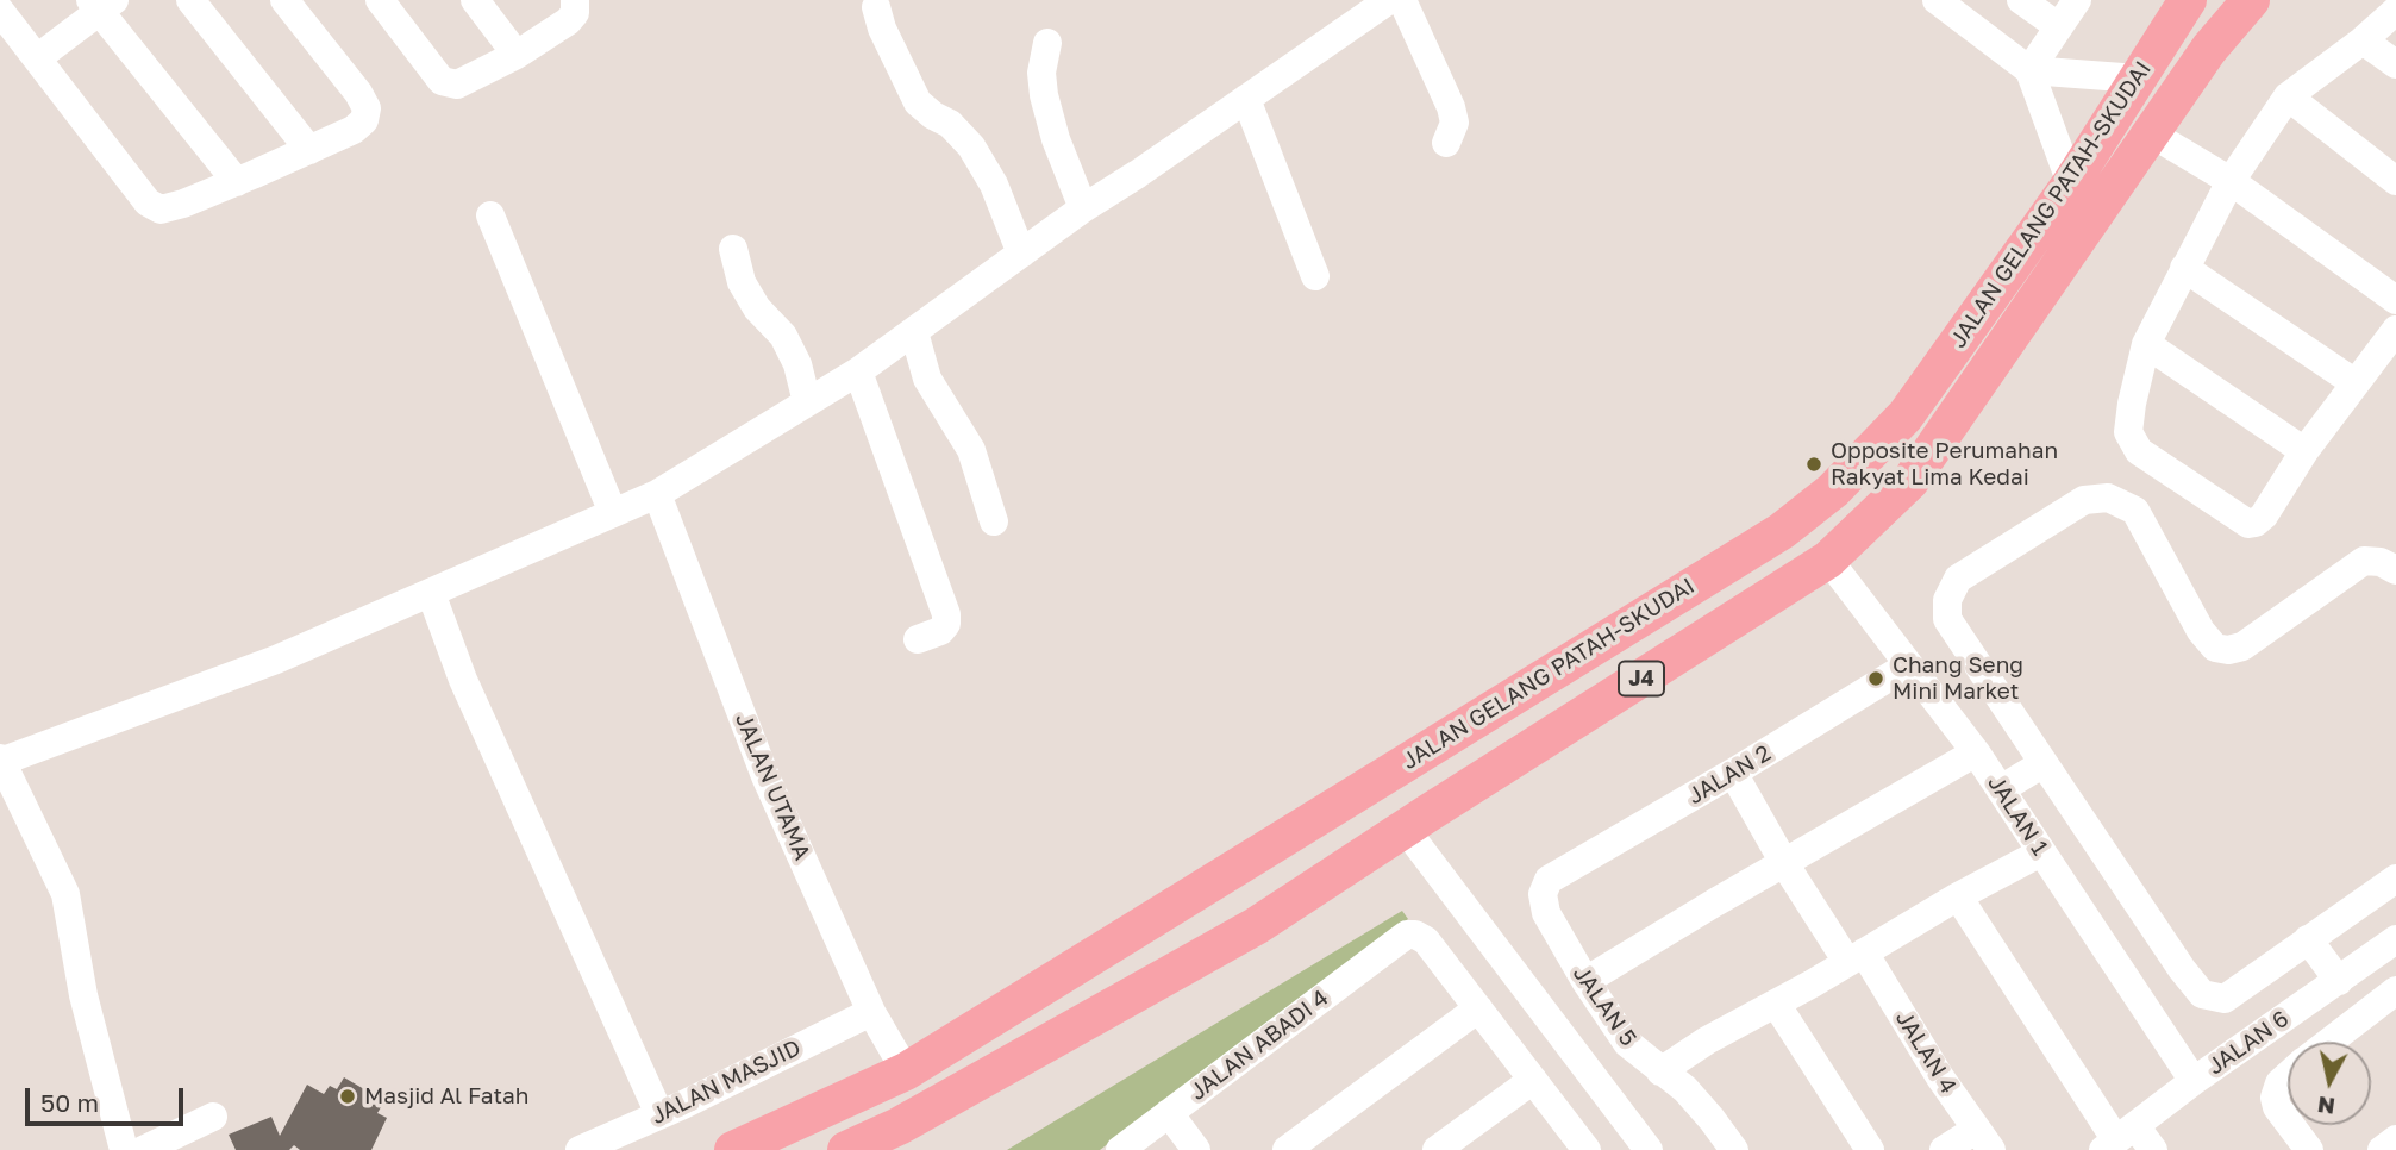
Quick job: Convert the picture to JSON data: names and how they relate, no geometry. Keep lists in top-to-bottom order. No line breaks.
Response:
{"streets":{"main road":["JALAN GELANG PATAH-SKUDAI","J4"],"street":["JALAN 2","JALAN UTAMA","JALAN 1","JALAN 5","JALAN 6","JALAN ABADI 4","JALAN 4","JALAN MASJID"]},"crossings":[["JALAN GELANG PATAH-SKUDAI","JALAN UTAMA"],["JALAN GELANG PATAH-SKUDAI","JALAN 1"],["JALAN 2","JALAN 1"],["JALAN 2","JALAN 5"],["JALAN 2","JALAN 4"],["JALAN UTAMA","JALAN MASJID"],["JALAN 1","JALAN 6"]],"places":["Opposite Perumahan Rakyat Lima Kedai","Chang Seng Mini Market","Masjid Al Fatah"],"scale_bar":"50 m","north":"bottom"}
